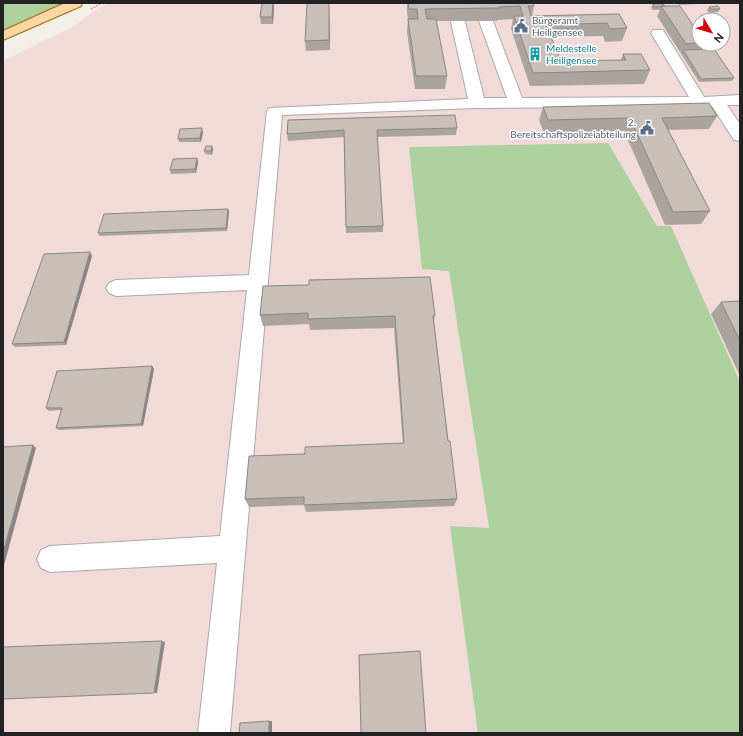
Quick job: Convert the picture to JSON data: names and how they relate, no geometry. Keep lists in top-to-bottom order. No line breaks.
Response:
{"places":{"public building":["Bürgeramt Heiligensee","2. Bereitschaftspolizeiabteilung"],"building":["Meldestelle Heiligensee"]},"north":"bottom right"}
